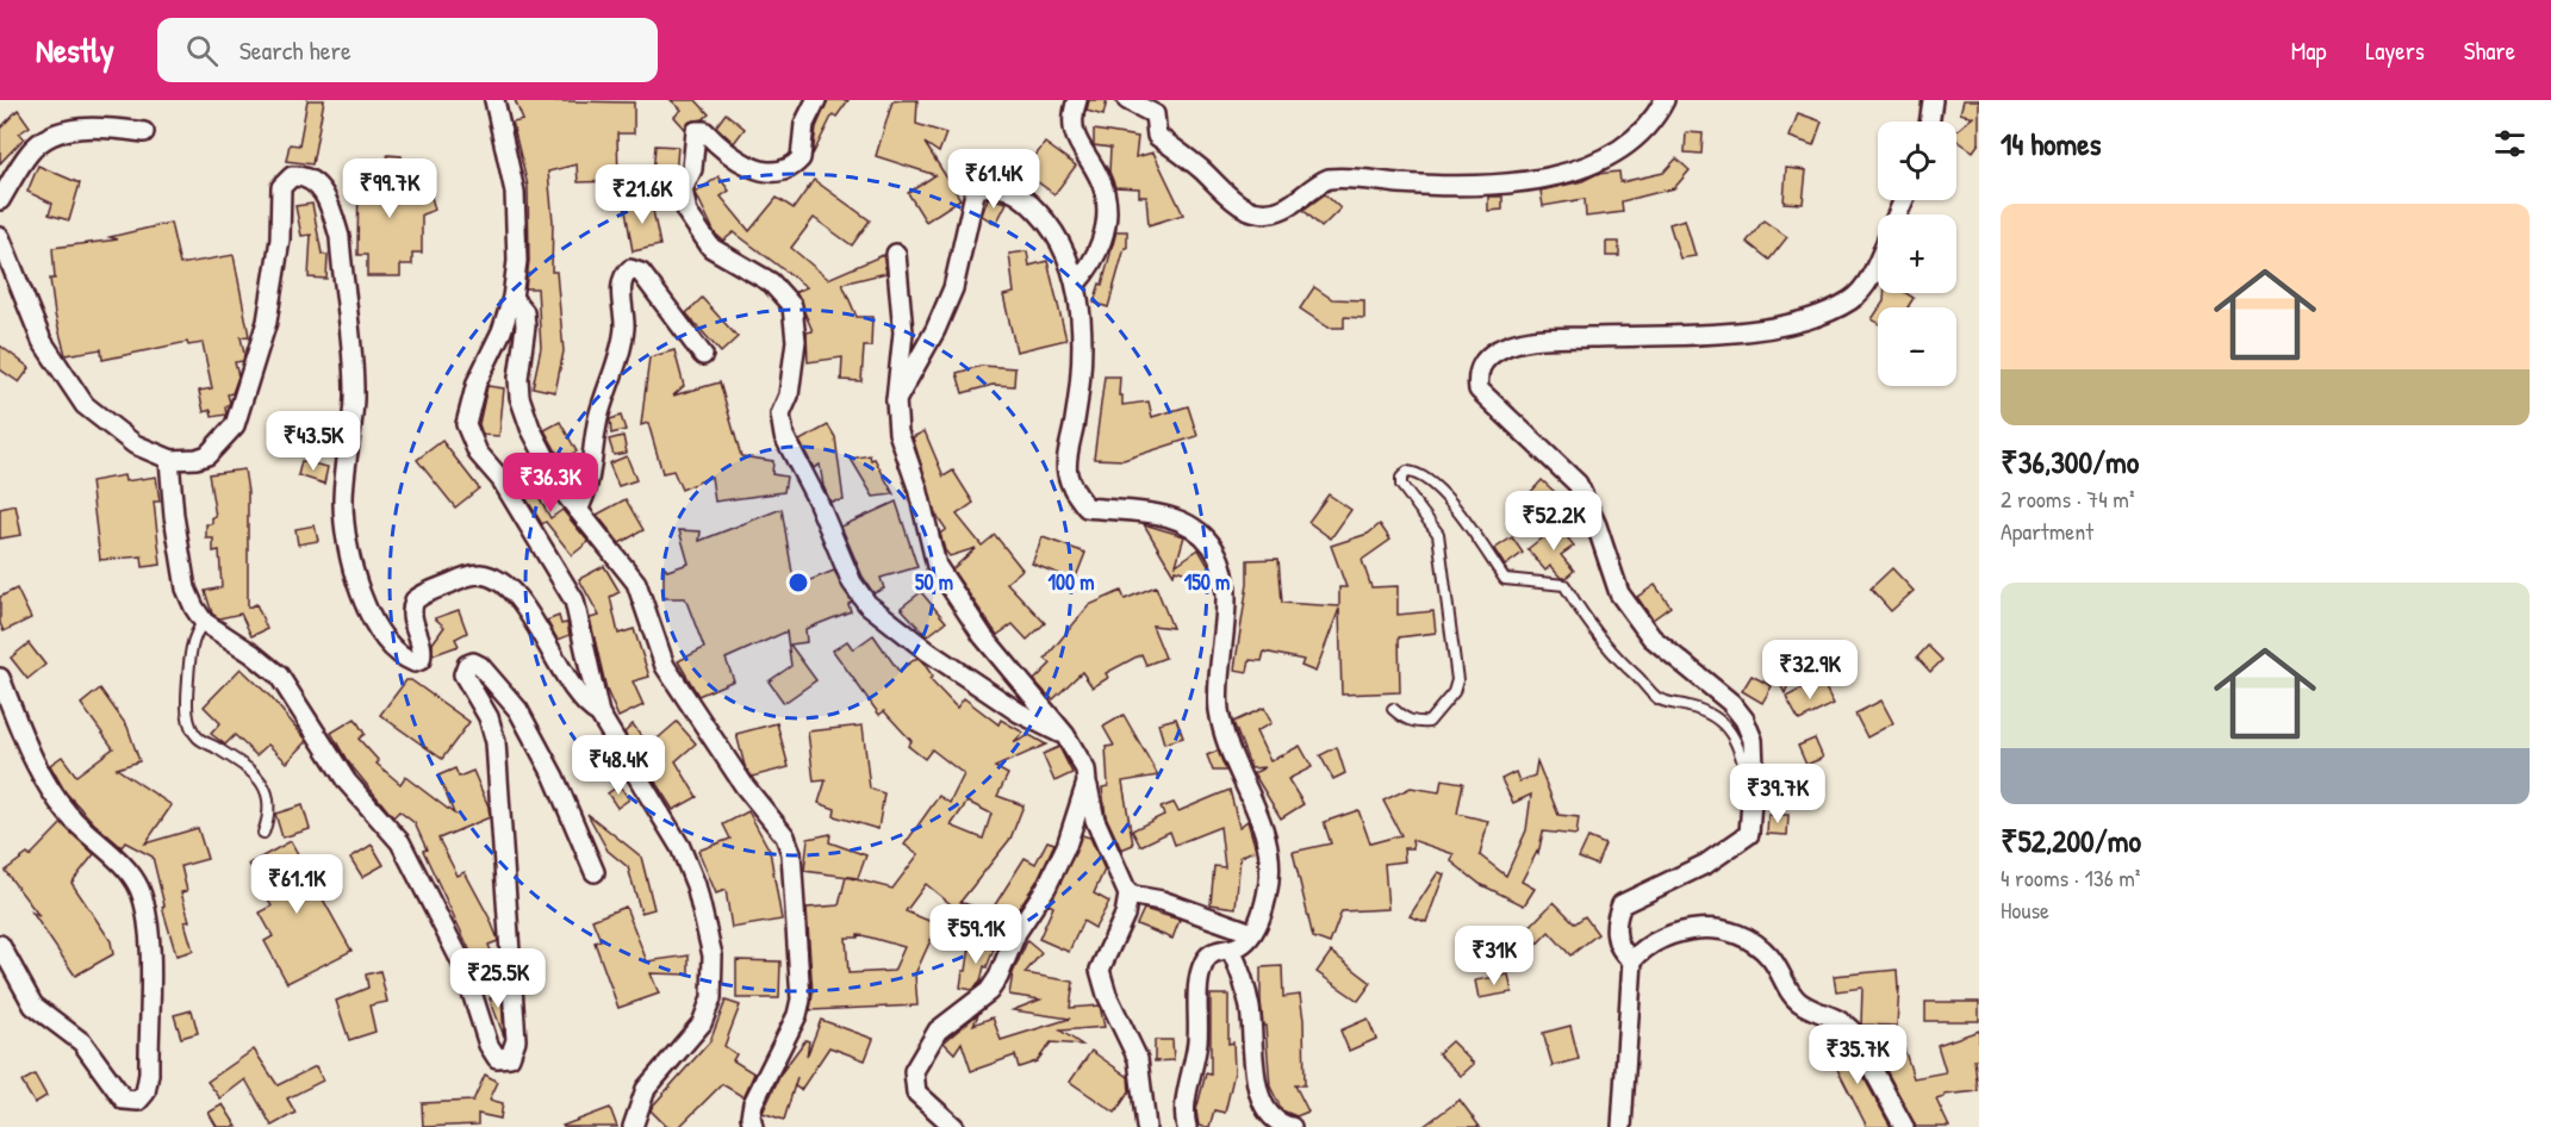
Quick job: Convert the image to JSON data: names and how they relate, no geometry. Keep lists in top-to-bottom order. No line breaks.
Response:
{"page":{"header":"Nestly","search":"Search here","nav":["Map","Layers","Share"],"heading":"14 homes","map_buttons":["+","−"],"price":["₹61.4K","₹99.7K","₹21.6K","₹43.5K","₹36.3K","₹52.2K","₹32.9K","₹48.4K","₹39.7K","₹61.1K","₹59.1K","₹31K","₹25.5K","₹35.7K"],"list":[{"name":"₹36,300/mo","note":"2 rooms · 74 m² · Apartment"},{"name":"₹52,200/mo","note":"4 rooms · 136 m² · House"}]},"rings":["50 m","100 m","150 m"]}
